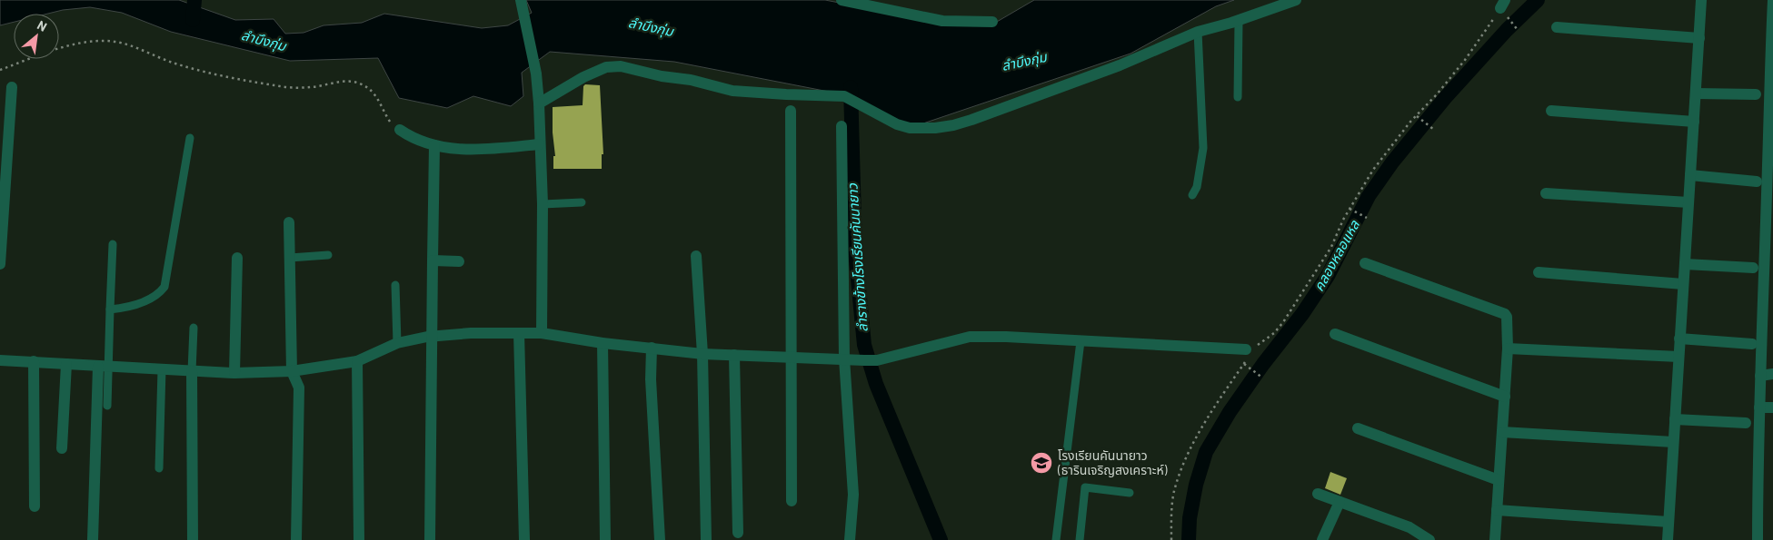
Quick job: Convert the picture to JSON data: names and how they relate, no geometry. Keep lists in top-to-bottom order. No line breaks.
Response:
{"water":["ลำบึงกุ่ม","คลองหลอแหล","ลำรางข้างโรงเรียนคันนายาว"],"places":{"school or university":["โรงเรียนคันนายาว (ธารินเจริญสงเคราะห์)"]},"north":"top right"}
